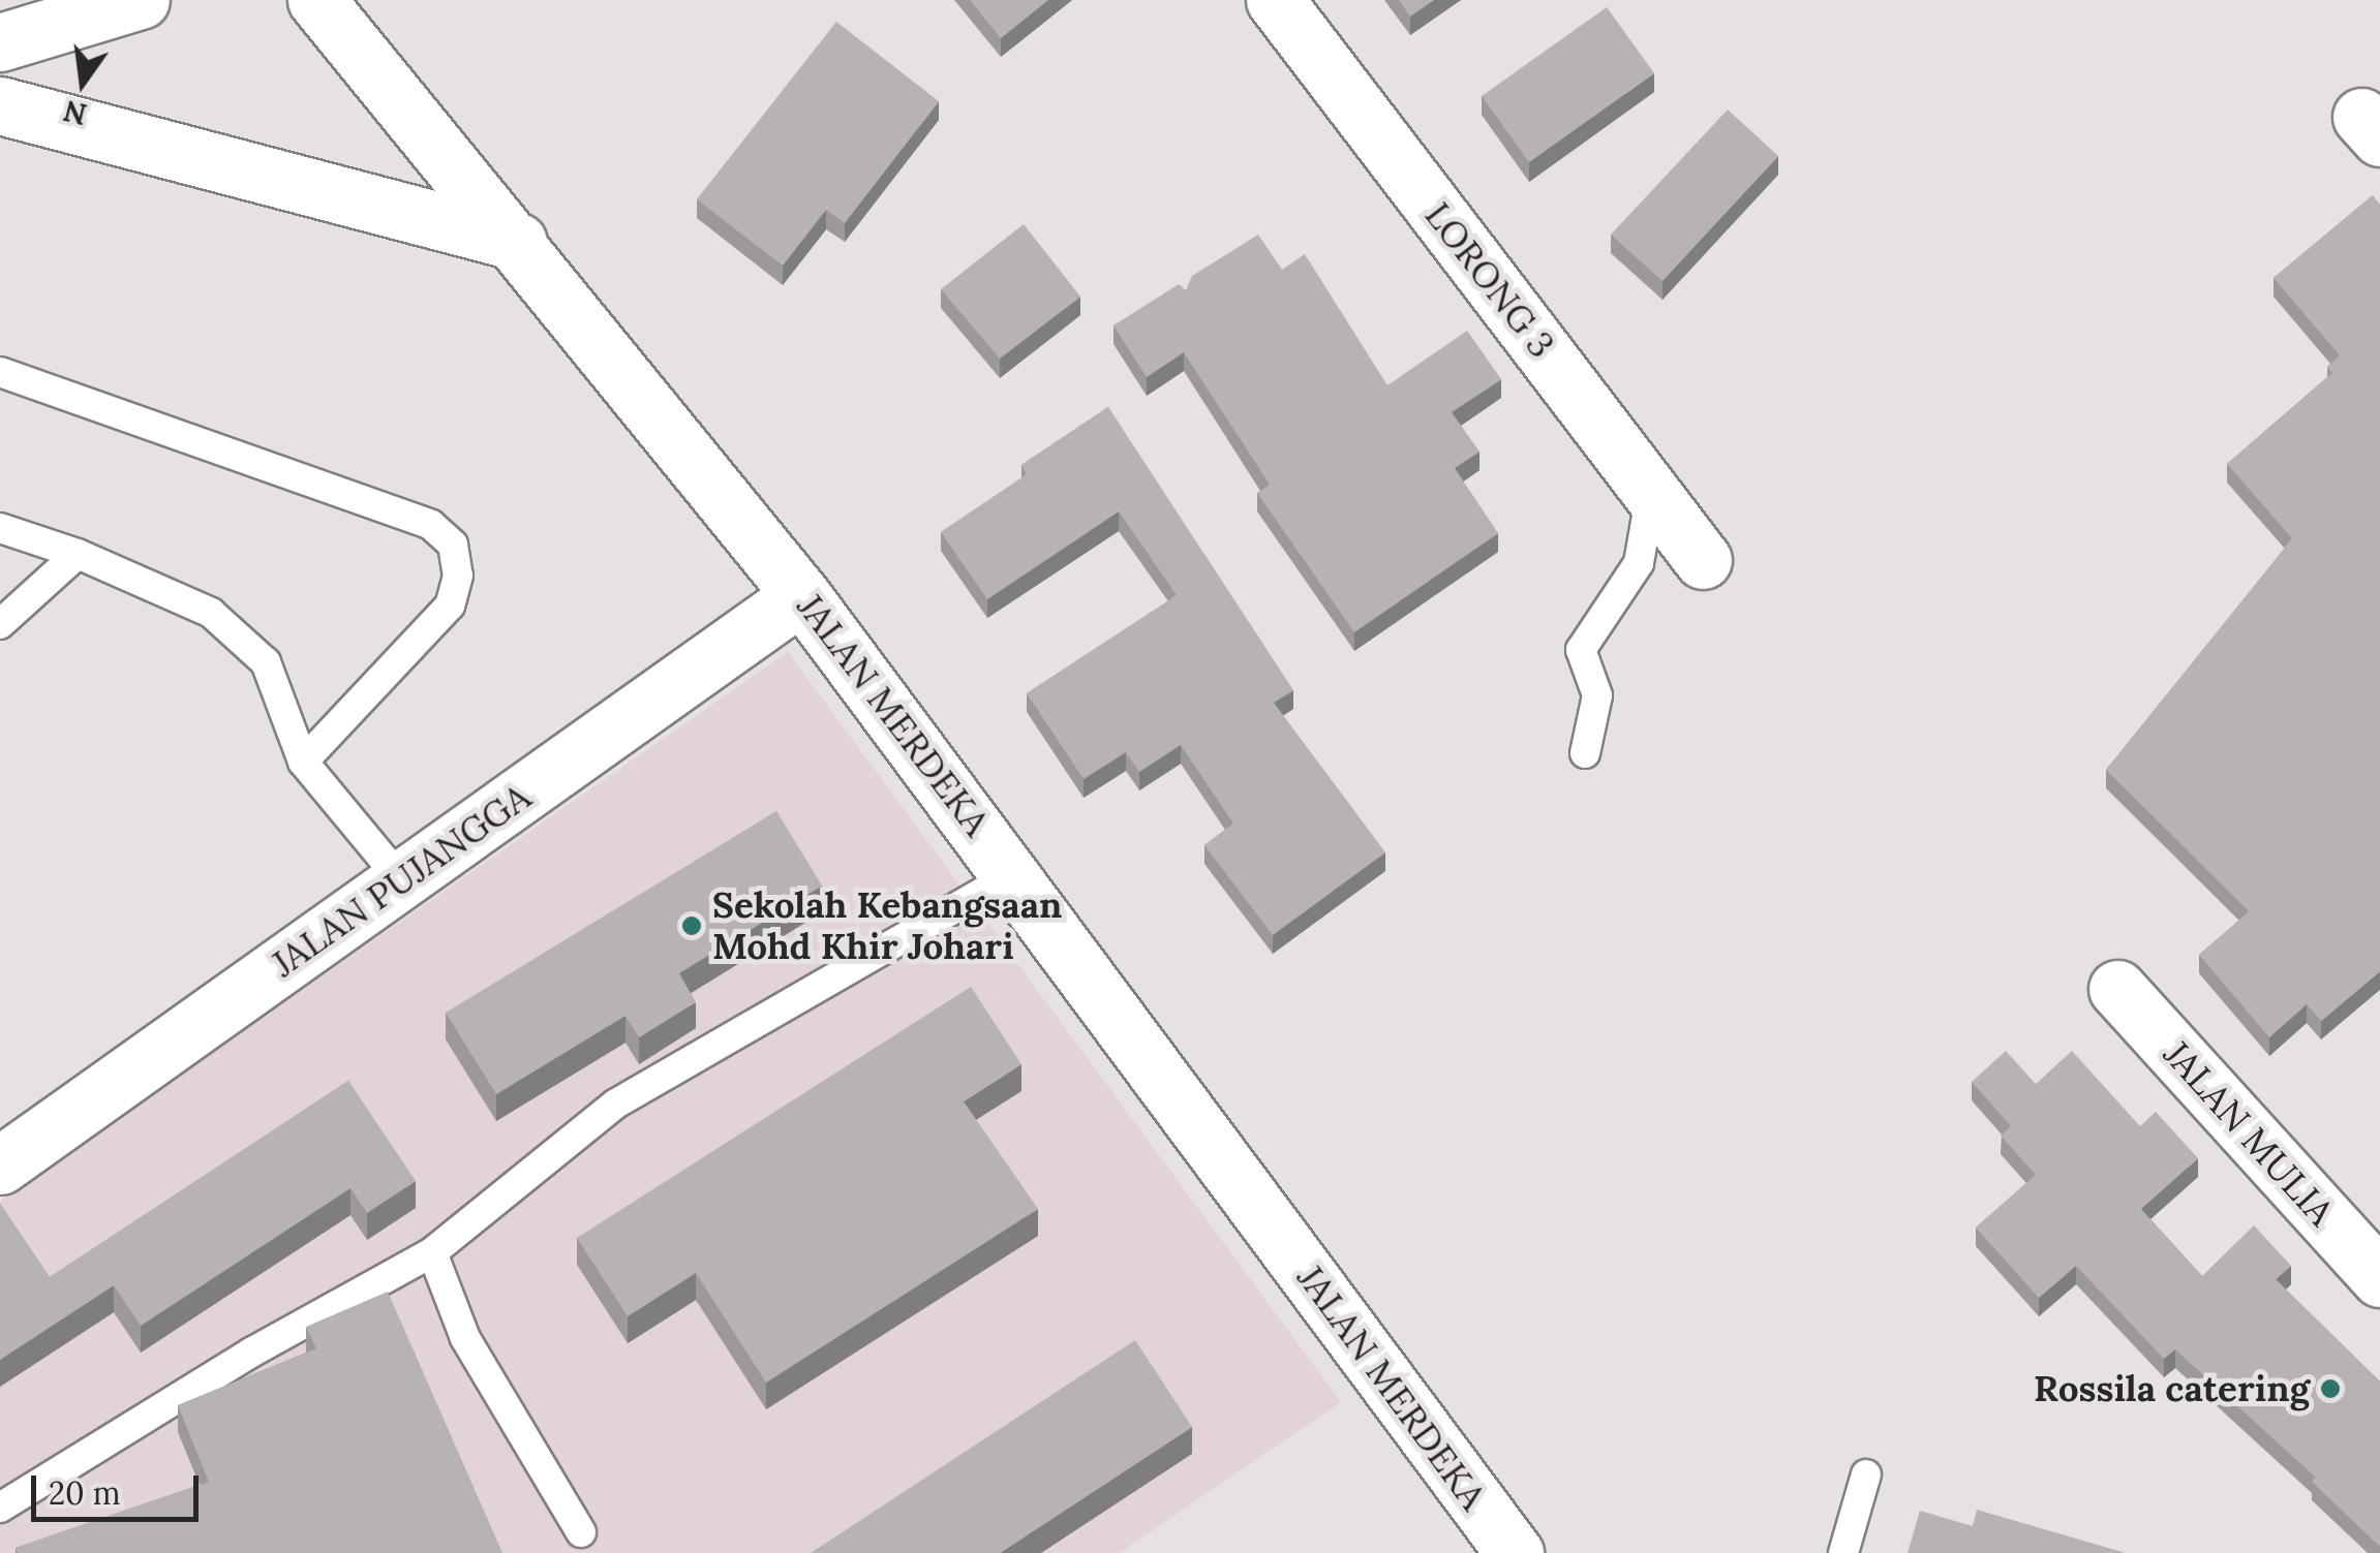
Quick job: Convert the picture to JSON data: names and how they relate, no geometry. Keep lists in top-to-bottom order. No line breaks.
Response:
{"streets":{"street":["LORONG 3","JALAN MERDEKA","JALAN PUJANGGA","JALAN MULIA"]},"crossings":[["JALAN MERDEKA","JALAN PUJANGGA"]],"places":["Sekolah Kebangsaan Mohd Khir Johari","Rossila catering"],"scale_bar":"20 m","north":"bottom"}
